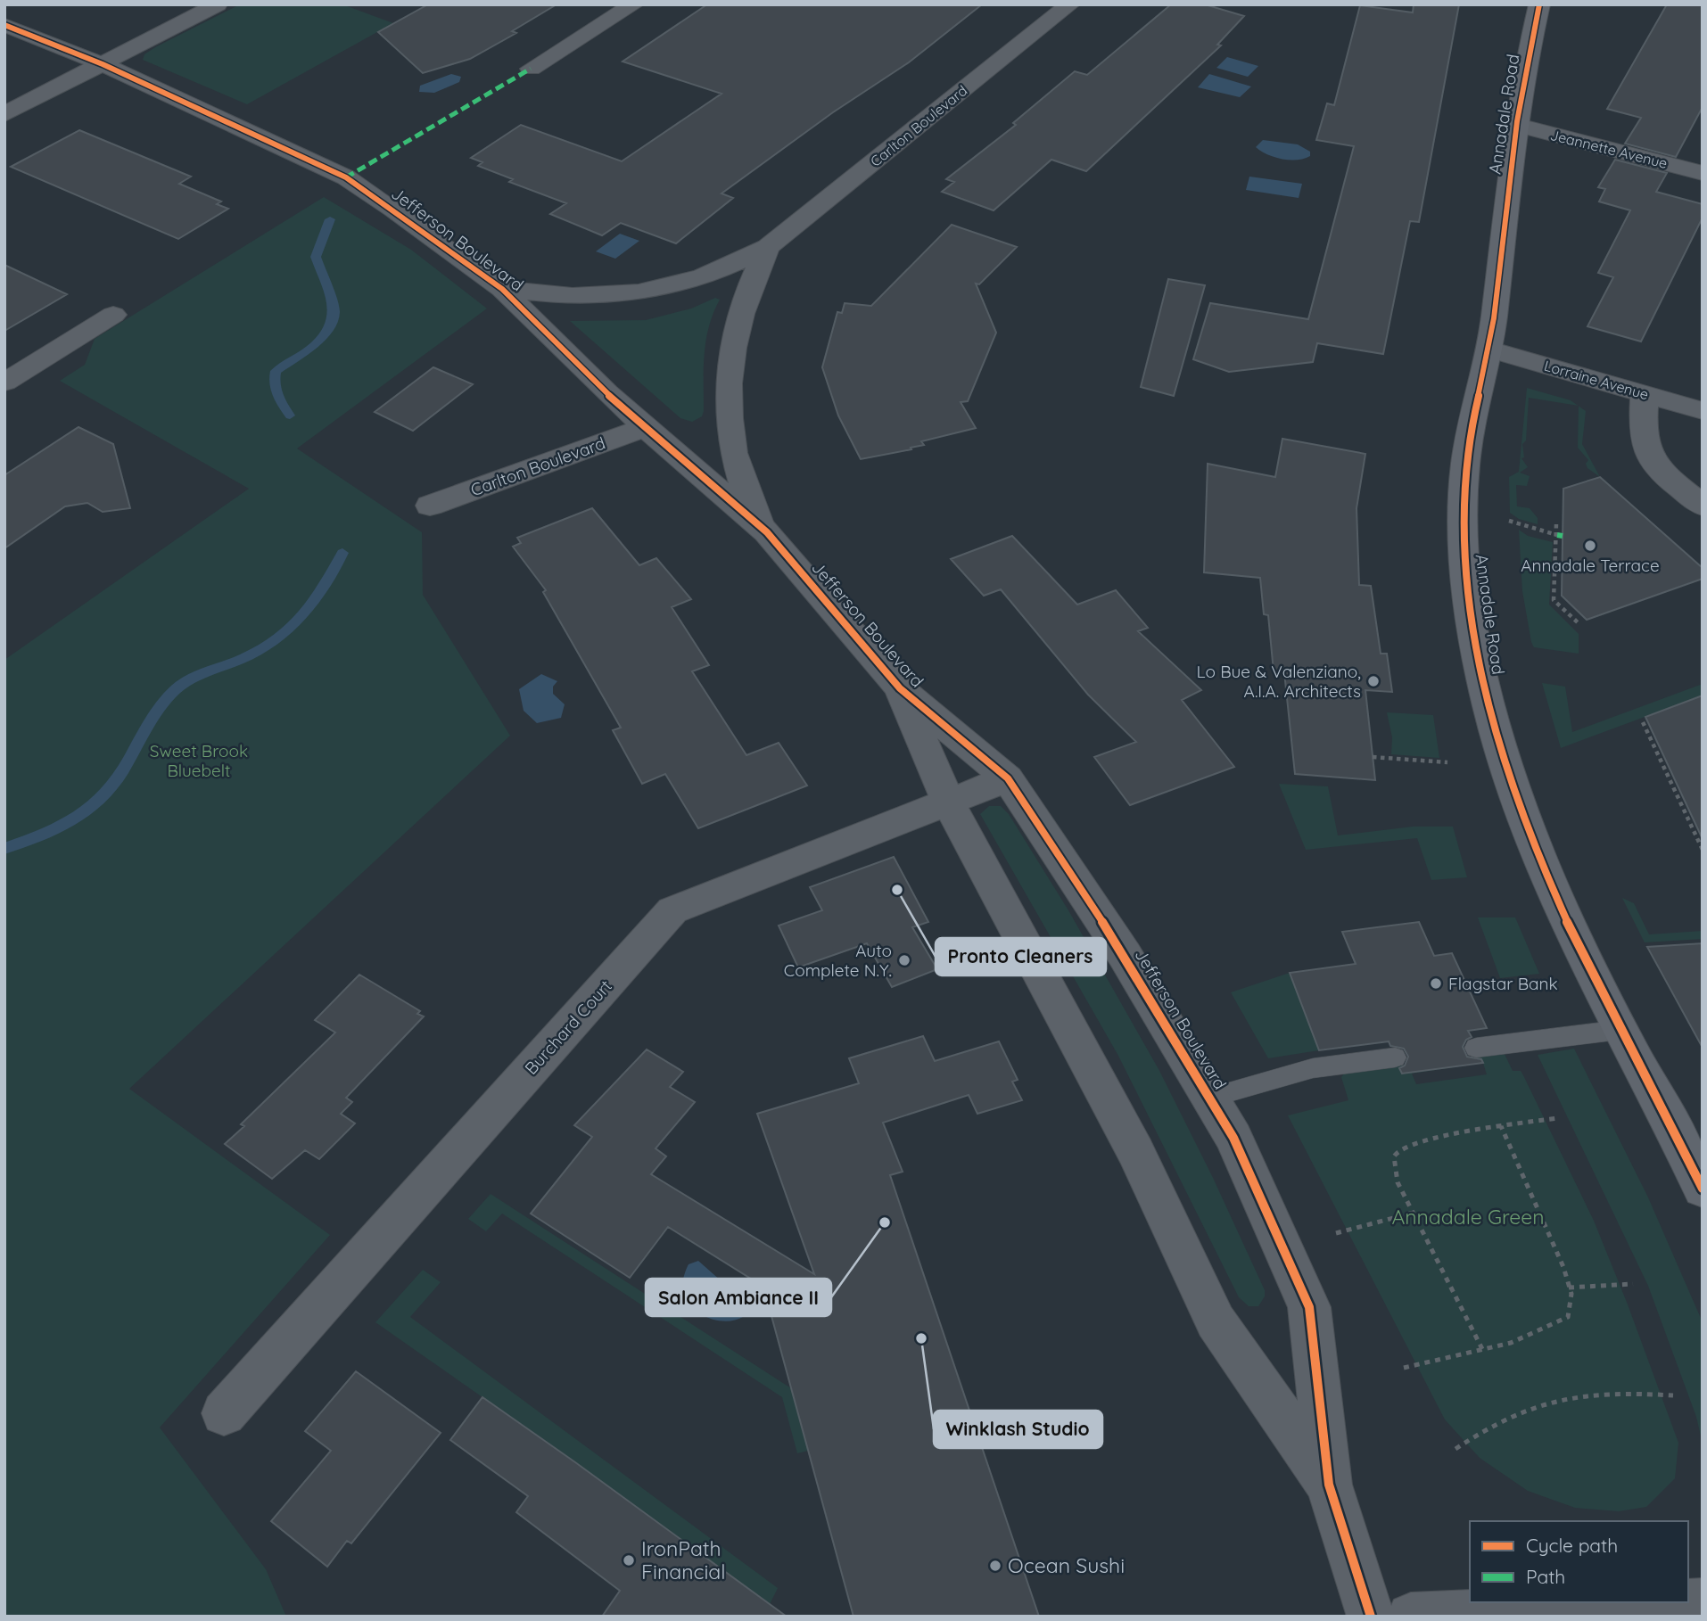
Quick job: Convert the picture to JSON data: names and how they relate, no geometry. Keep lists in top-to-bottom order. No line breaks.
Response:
{"streets":{"street":["Annadale Road","Carlton Boulevard","Jeannette Avenue","Jefferson Boulevard","Lorraine Avenue","Burchard Court"]},"crossings":[["Annadale Road","Jeannette Avenue"],["Annadale Road","Lorraine Avenue"],["Carlton Boulevard","Jefferson Boulevard"],["Jefferson Boulevard","Burchard Court"]],"parks":["Sweet Brook Bluebelt","Annadale Green"],"places":["Annadale Terrace","Lo Bue & Valenziano, A.I.A. Architects","Pronto Cleaners","Auto Complete N.Y.","Flagstar Bank","Salon Ambiance II","Winklash Studio","IronPath Financial","Ocean Sushi"],"legend":["Cycle path","Path"]}
